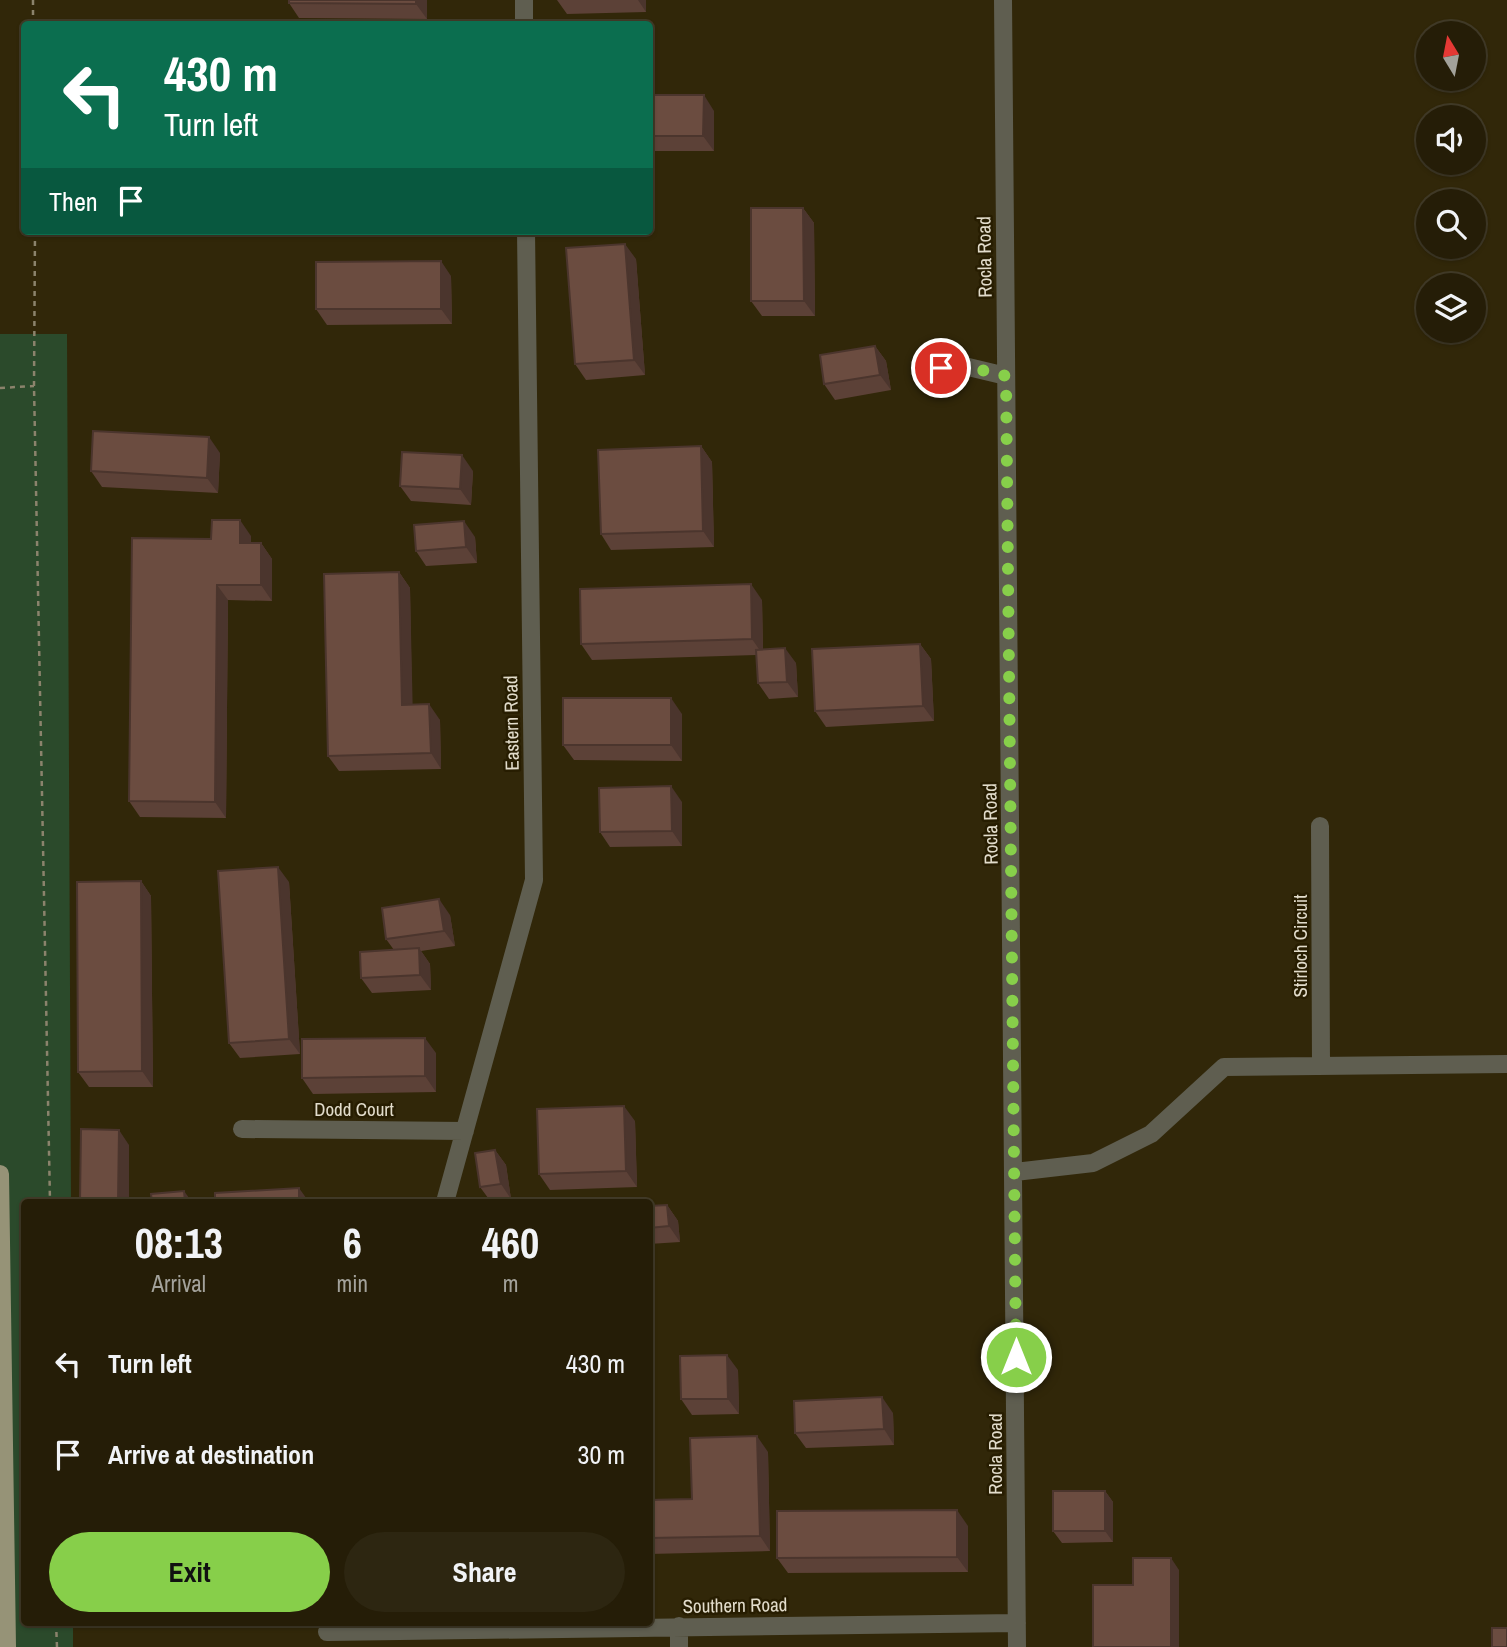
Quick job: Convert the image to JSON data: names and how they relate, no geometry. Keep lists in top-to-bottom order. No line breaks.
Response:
{"streets":{"street":["Rocla Road","Eastern Road","Stirloch Circuit","Dodd Court","Southern Road"]},"crossings":[["Rocla Road","Southern Road"],["Eastern Road","Dodd Court"]],"north":"top","page":{"turn":["430 m","Turn left"],"then":"Then","eta":["08:13","Arrival","6","min","460","m"],"list":[{"name":"Turn left","value":"430 m"},{"name":"Arrive at destination","value":"30 m"}],"buttons":["Exit","Share"]}}
